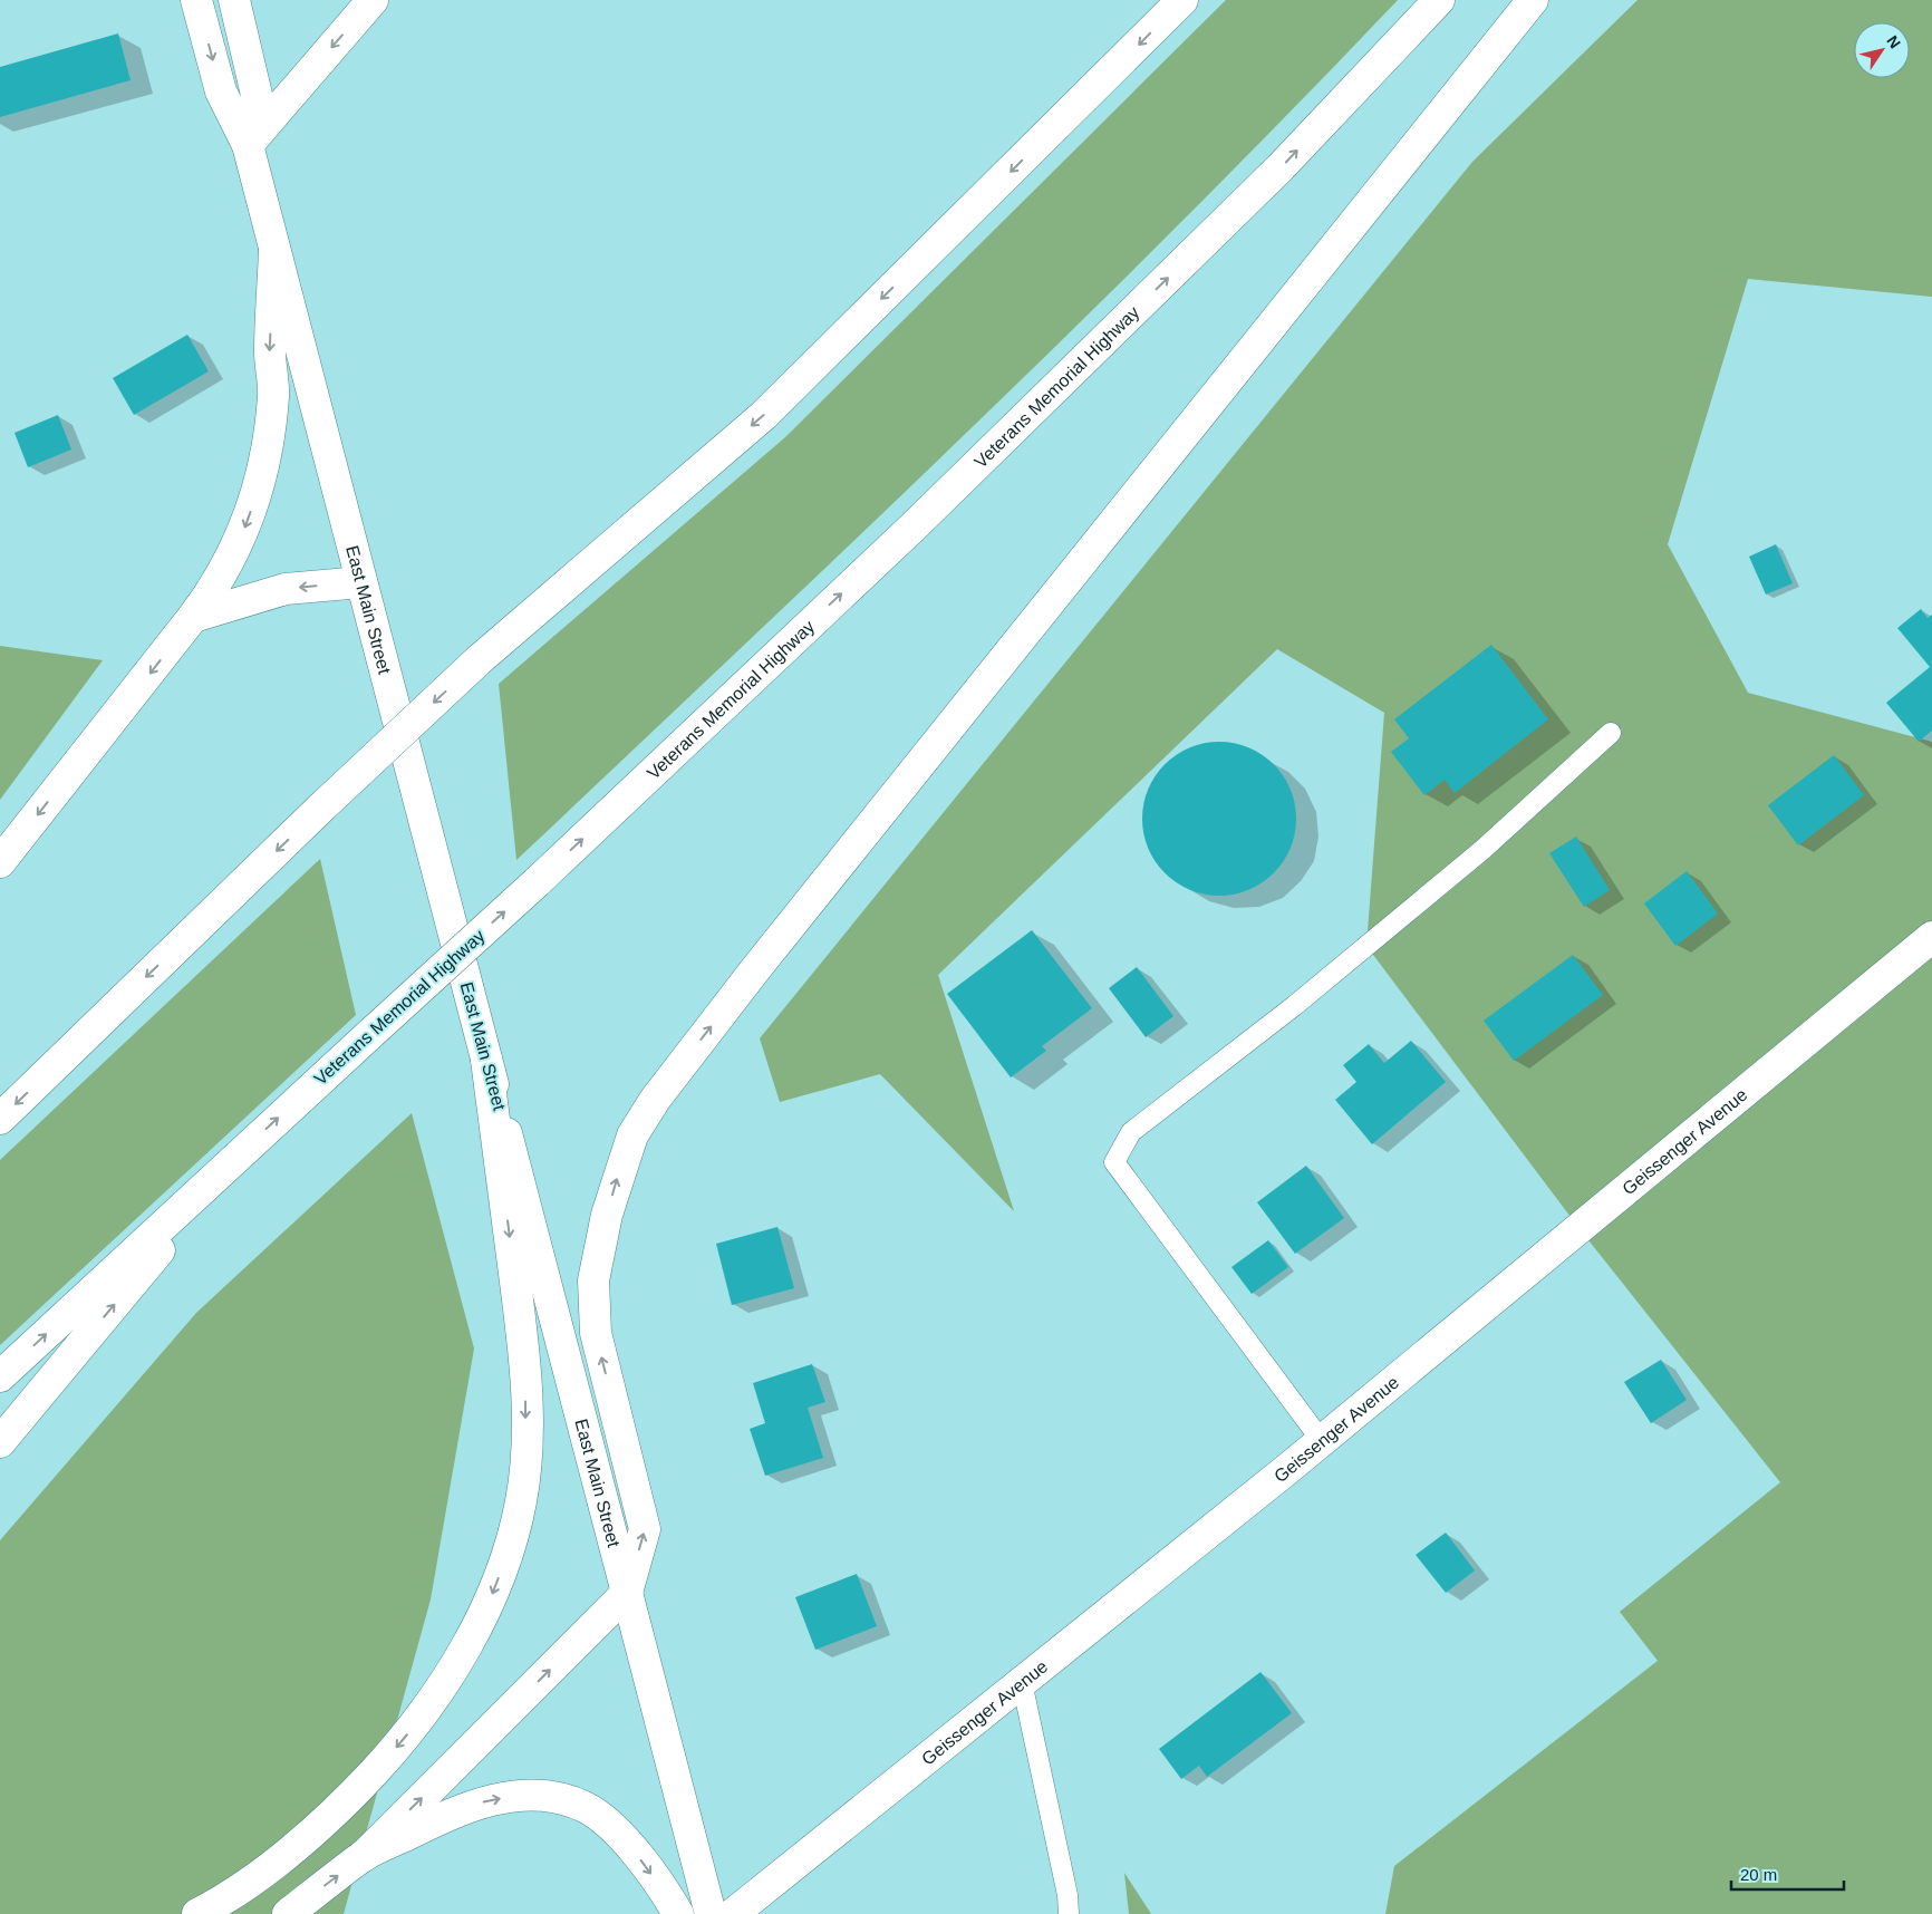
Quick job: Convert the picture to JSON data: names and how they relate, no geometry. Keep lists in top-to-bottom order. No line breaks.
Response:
{"streets":{"main road":["Veterans Memorial Highway","East Main Street","Geissenger Avenue"]},"scale_bar":"20 m","north":"top right"}
